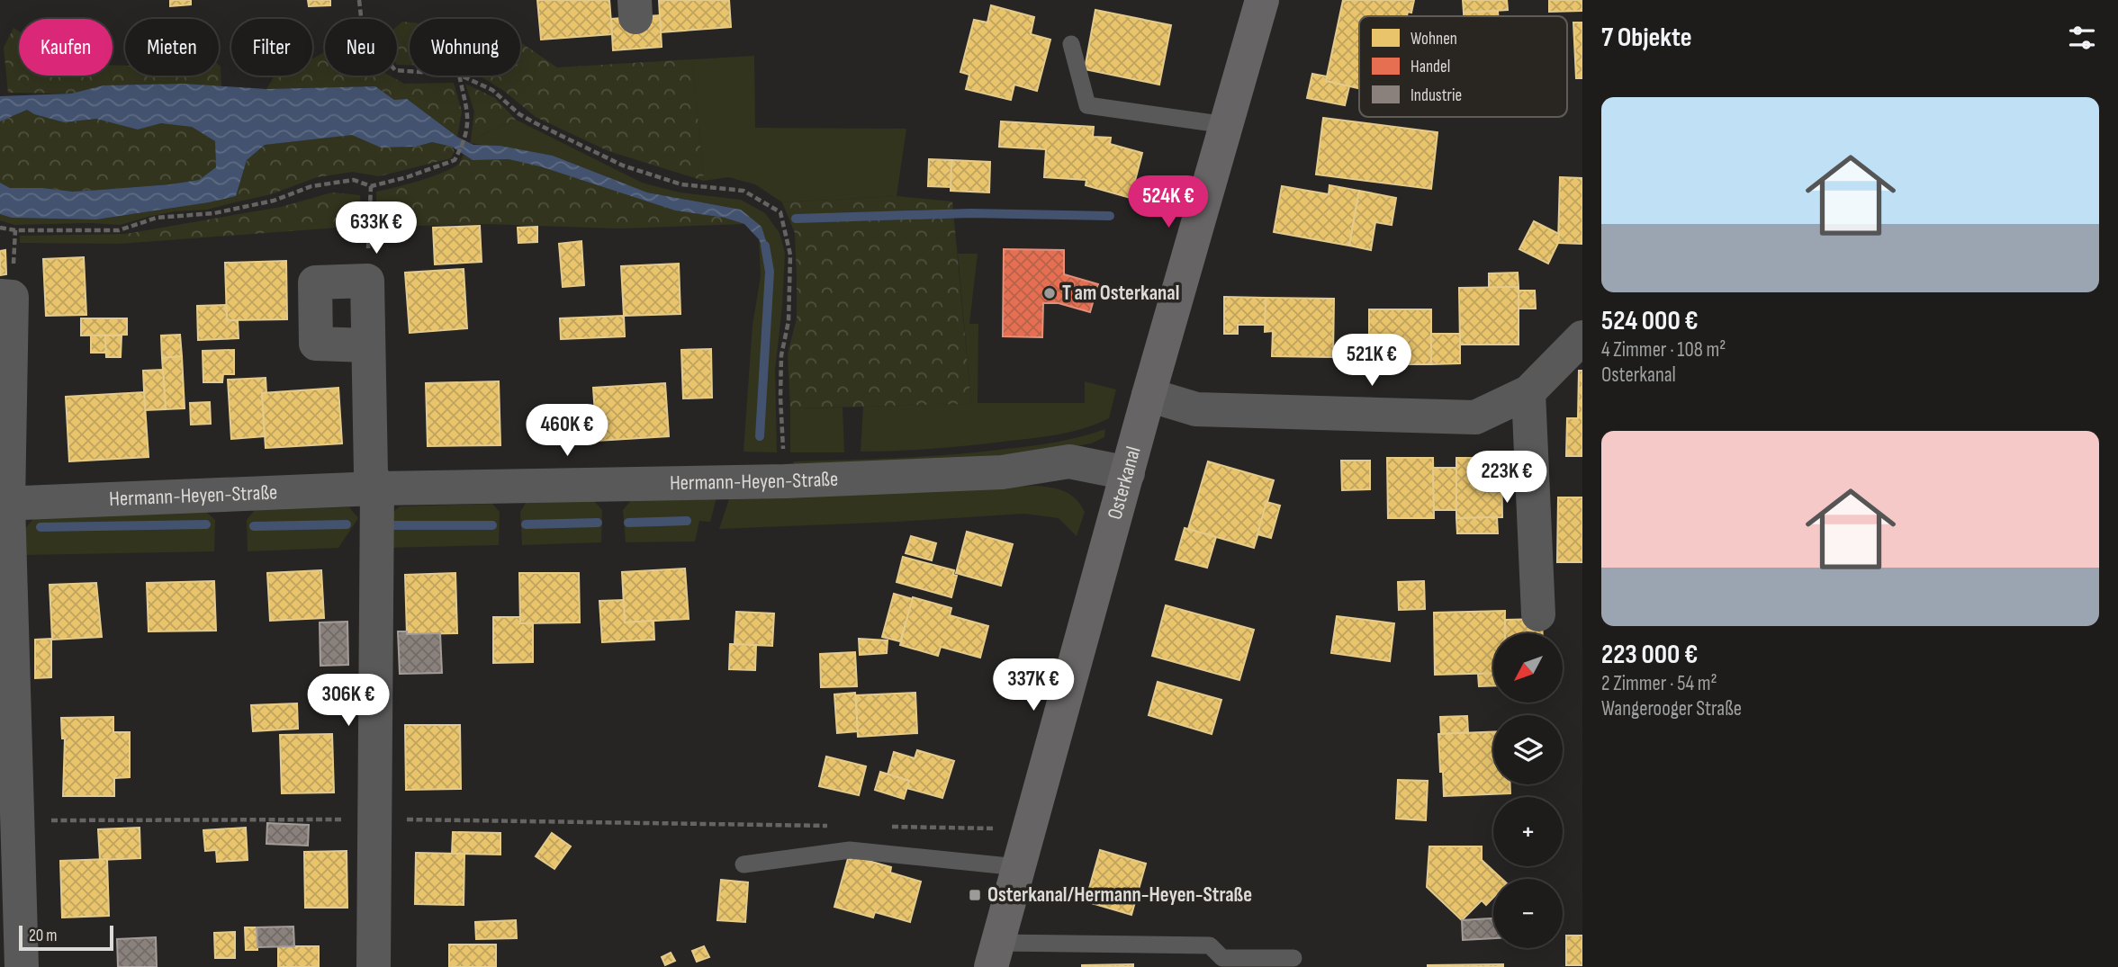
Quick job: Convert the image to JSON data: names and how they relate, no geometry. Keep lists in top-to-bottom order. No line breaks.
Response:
{"streets":{"main road":["Osterkanal"],"street":["Hermann-Heyen-Straße"]},"crossings":[["Hermann-Heyen-Straße","Osterkanal"]],"places":{"other":["T am Osterkanal"],"transit":["Osterkanal/Hermann-Heyen-Straße"]},"legend":["Wohnen","Handel","Industrie"],"scale_bar":"20 m","north":"bottom left","page":{"heading":"7 Objekte","chip":["Kaufen","Mieten","Filter","Neu","Wohnung"],"list":[{"name":"524 000 €","note":"4 Zimmer · 108 m² · Osterkanal"},{"name":"223 000 €","note":"2 Zimmer · 54 m² · Wangerooger Straße"}],"price":["524K €","633K €","521K €","460K €","223K €","337K €","306K €"],"map_buttons":["+","−"],"scale":"20 m"}}
